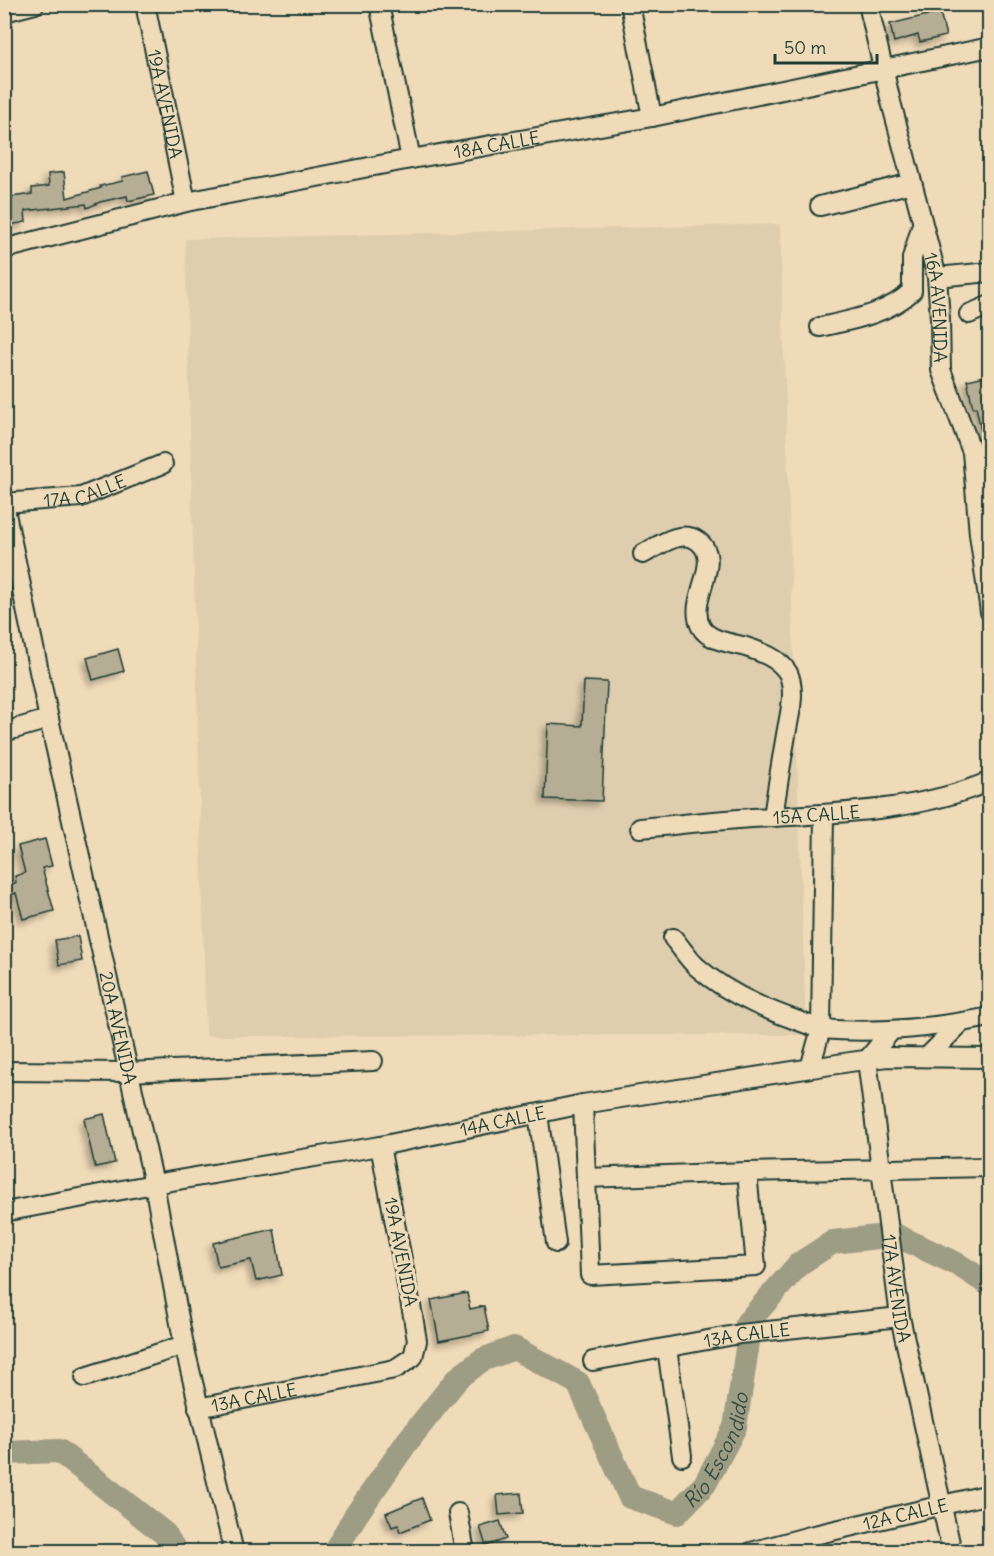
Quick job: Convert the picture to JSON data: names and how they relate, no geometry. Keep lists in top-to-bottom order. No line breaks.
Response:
{"streets":{"street":["19A AVENIDA","18A CALLE","16A AVENIDA","17A CALLE","15A CALLE","20A AVENIDA","14A CALLE","17A AVENIDA","13A CALLE","12A CALLE"]},"crossings":[["19A AVENIDA","18A CALLE"],["19A AVENIDA","14A CALLE"],["19A AVENIDA","13A CALLE"],["18A CALLE","16A AVENIDA"],["17A CALLE","20A AVENIDA"],["20A AVENIDA","14A CALLE"],["20A AVENIDA","13A CALLE"],["14A CALLE","17A AVENIDA"],["17A AVENIDA","13A CALLE"],["17A AVENIDA","12A CALLE"]],"water":["Río Escondido"],"scale_bar":"50 m"}
